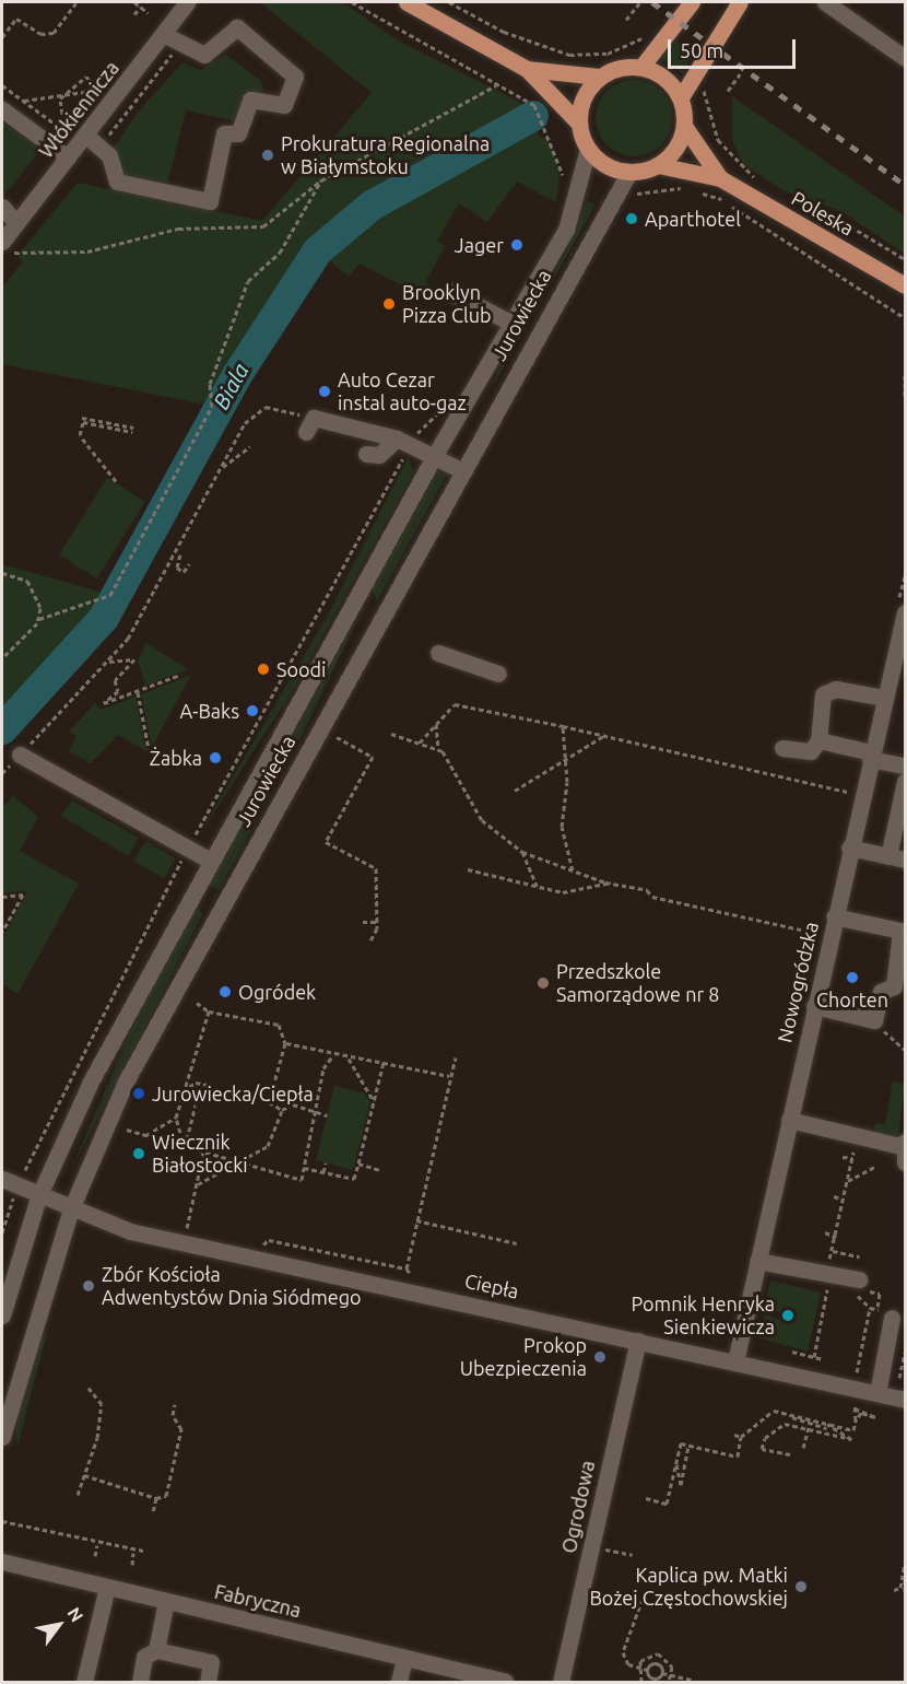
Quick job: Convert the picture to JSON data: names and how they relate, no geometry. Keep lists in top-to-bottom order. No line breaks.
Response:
{"streets":{"main road":["Poleska"],"street":["Włókiennicza","Jurowiecka","Nowogródzka","Ciepła","Ogrodowa","Fabryczna"]},"crossings":[["Poleska","Jurowiecka"],["Jurowiecka","Ciepła"],["Nowogródzka","Ciepła"],["Ciepła","Ogrodowa"]],"water":["Biala"],"places":["Prokuratura Regionalna w Białymstoku","Aparthotel","Jager","Brooklyn Pizza Club","Auto Cezar instal auto-gaz","Soodi","A-Baks","Żabka","Chorten","Przedszkole Samorządowe nr 8","Ogródek","Jurowiecka/Ciepła","Wiecznik Białostocki","Zbór Kościoła Adwentystów Dnia Siódmego","Pomnik Henryka Sienkiewicza","Prokop Ubezpieczenia","Kaplica pw. Matki Bożej Częstochowskiej"],"scale_bar":"50 m","north":"top right"}
